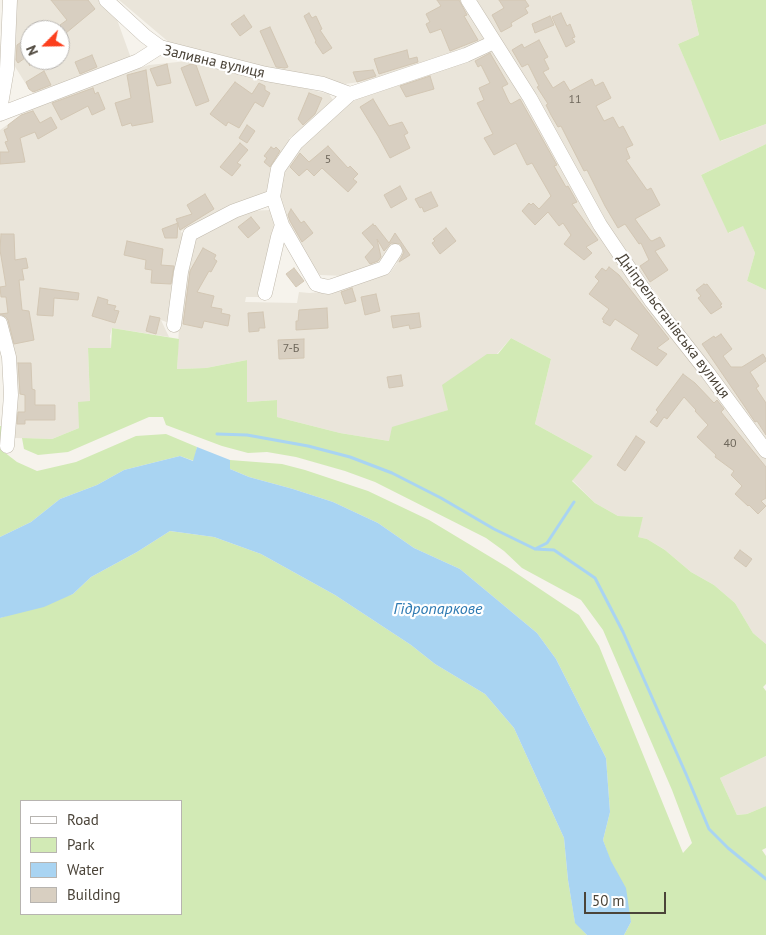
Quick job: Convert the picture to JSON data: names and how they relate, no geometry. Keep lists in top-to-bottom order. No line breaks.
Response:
{"streets":{"street":["Заливна вулиця","Дніпрельстанівська вулиця"]},"water":["Гідропаркове"],"house_numbers":["11","5","7-Б","40"],"legend":["Road","Park","Water","Building"],"scale_bar":"50 m","north":"bottom left"}
